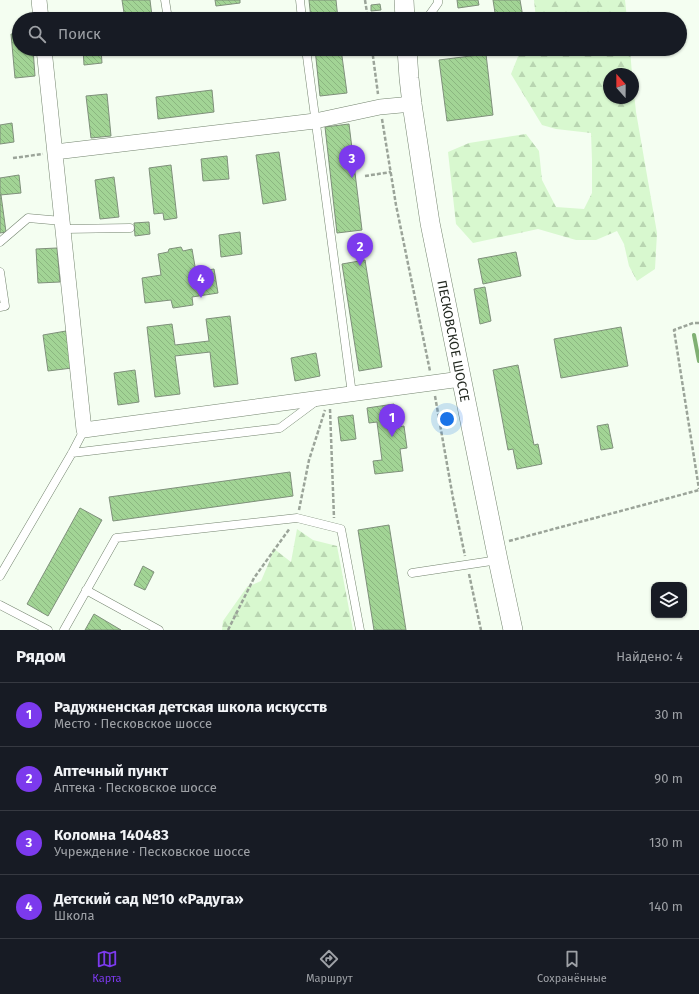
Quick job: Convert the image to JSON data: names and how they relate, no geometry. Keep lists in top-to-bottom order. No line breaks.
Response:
{"streets":{"street":["ПЕСКОВСКОЕ ШОССЕ"]},"north":"top","page":{"search":"Поиск","pins":["3","2","4","1"],"heading":["Рядом","Найдено: 4"],"list":[{"mark":"1","name":"Радужненская детская школа искусств","note":"Место · Песковское шоссе","value":"30 m"},{"mark":"2","name":"Аптечный пункт","note":"Аптека · Песковское шоссе","value":"90 m"},{"mark":"3","name":"Коломна 140483","note":"Учреждение · Песковское шоссе","value":"130 m"},{"mark":"4","name":"Детский сад №10 «Радуга»","note":"Школа","value":"140 m"}],"nav":["Карта","Маршрут","Сохранённые"]}}
